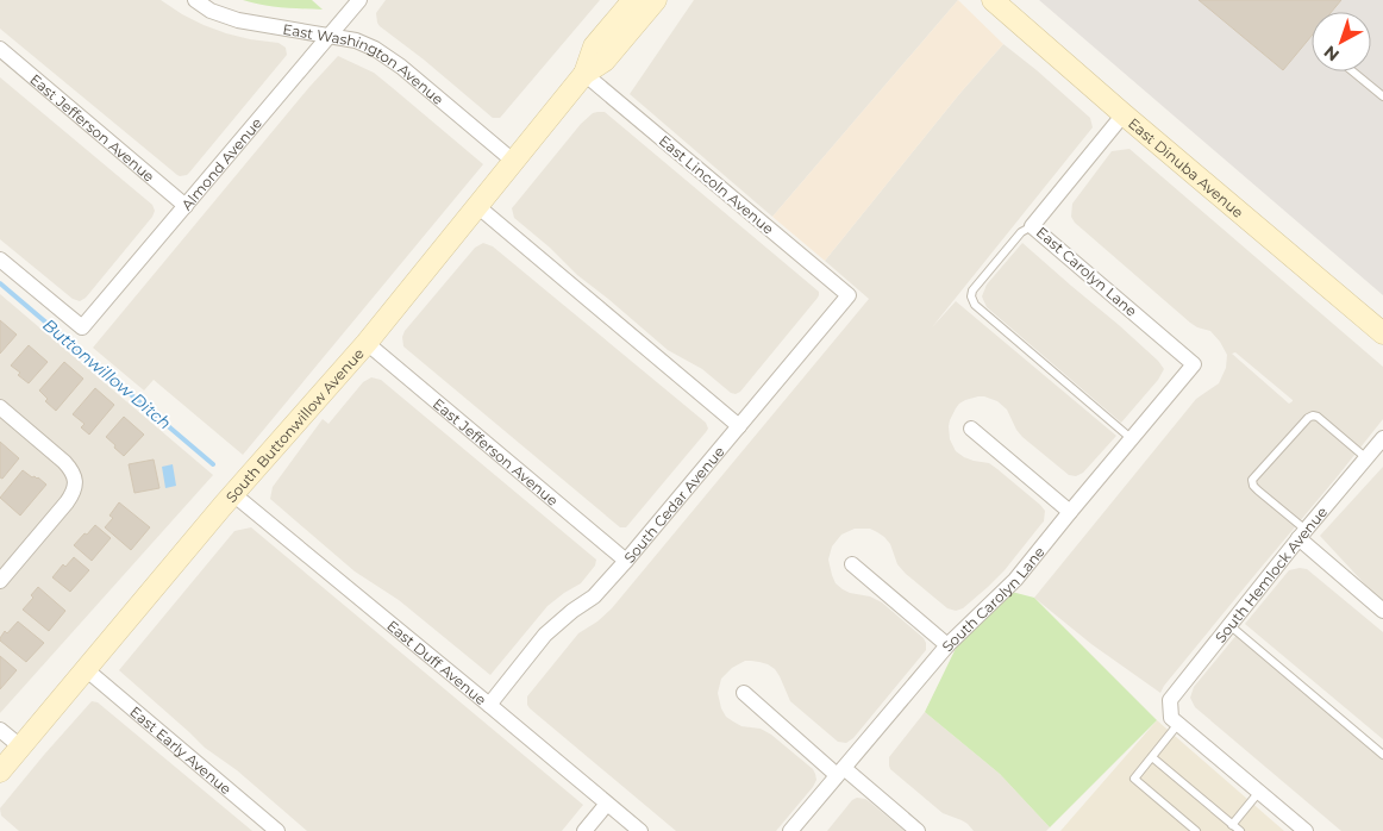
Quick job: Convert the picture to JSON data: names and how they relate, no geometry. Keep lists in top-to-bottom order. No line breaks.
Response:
{"streets":{"street":["East Washington Avenue","East Jefferson Avenue","Almond Avenue","East Dinuba Avenue","East Lincoln Avenue","East Carolyn Lane","South Buttonwillow Avenue","South Cedar Avenue","South Hemlock Avenue","South Carolyn Lane","East Duff Avenue","East Early Avenue"]},"crossings":[["East Washington Avenue","Almond Avenue"],["East Washington Avenue","South Buttonwillow Avenue"],["East Jefferson Avenue","Almond Avenue"],["East Jefferson Avenue","South Buttonwillow Avenue"],["East Jefferson Avenue","South Cedar Avenue"],["East Dinuba Avenue","East Carolyn Lane"],["East Lincoln Avenue","South Buttonwillow Avenue"],["East Lincoln Avenue","South Cedar Avenue"],["East Carolyn Lane","South Carolyn Lane"],["South Buttonwillow Avenue","East Duff Avenue"],["South Buttonwillow Avenue","East Early Avenue"],["South Cedar Avenue","East Duff Avenue"]],"water":["Buttonwillow Ditch"],"north":"bottom left"}
